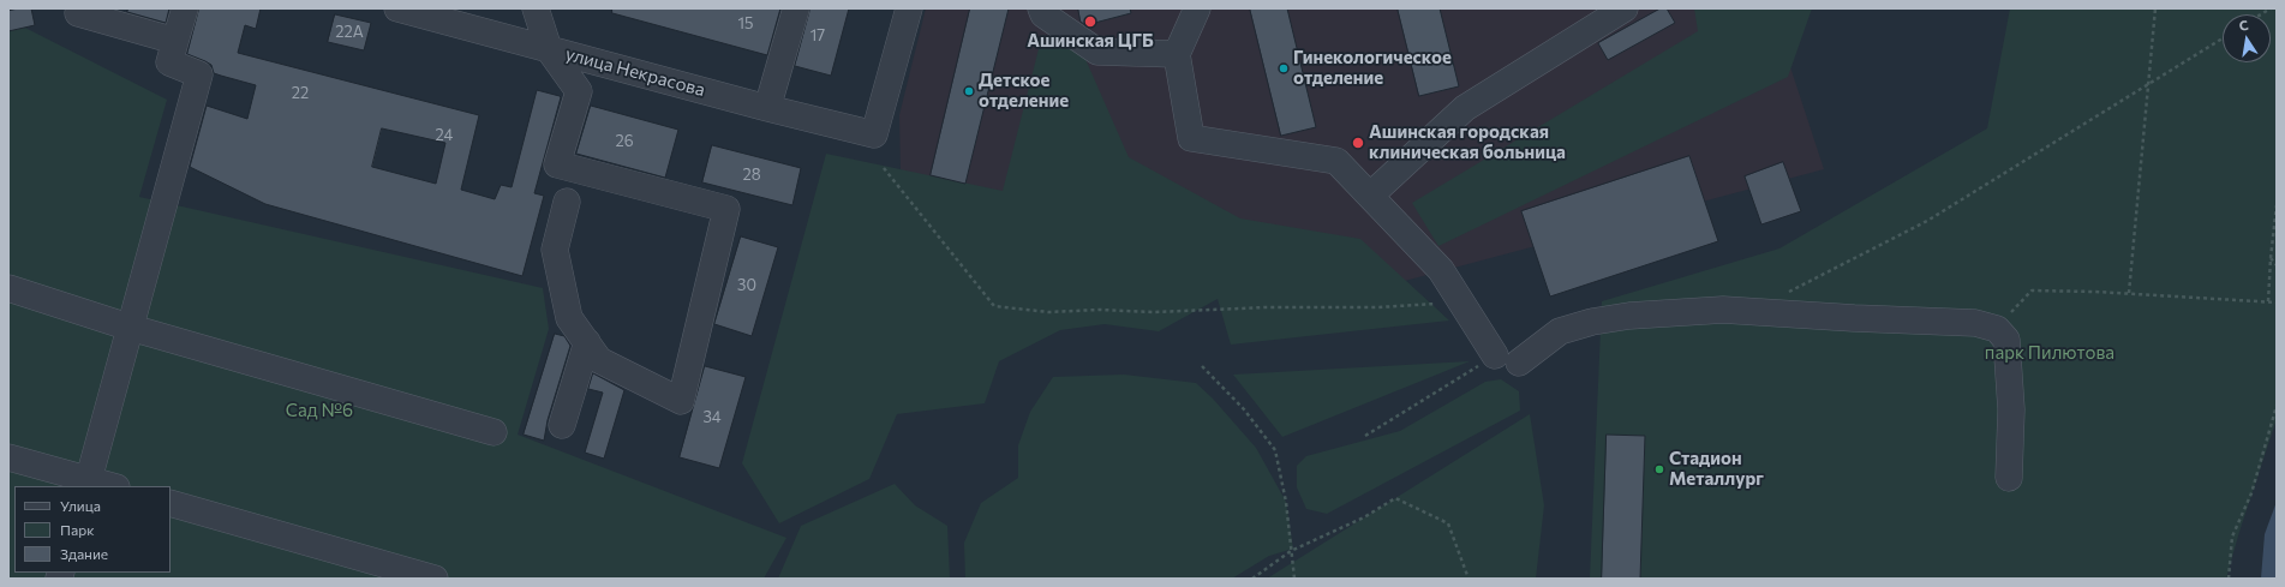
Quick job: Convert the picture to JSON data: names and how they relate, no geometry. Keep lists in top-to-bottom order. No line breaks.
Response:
{"streets":{"street":["улица Некрасова"]},"parks":["парк Пилютова","Сад №6"],"places":["Ашинская ЦГБ","Гинекологическое отделение","Детское отделение","Ашинская городская клиническая больница","Стадион Металлург"],"house_numbers":["15","22А","17","22","24","26","28","30","34"],"legend":["Улица","Парк","Здание"],"north":"top"}
